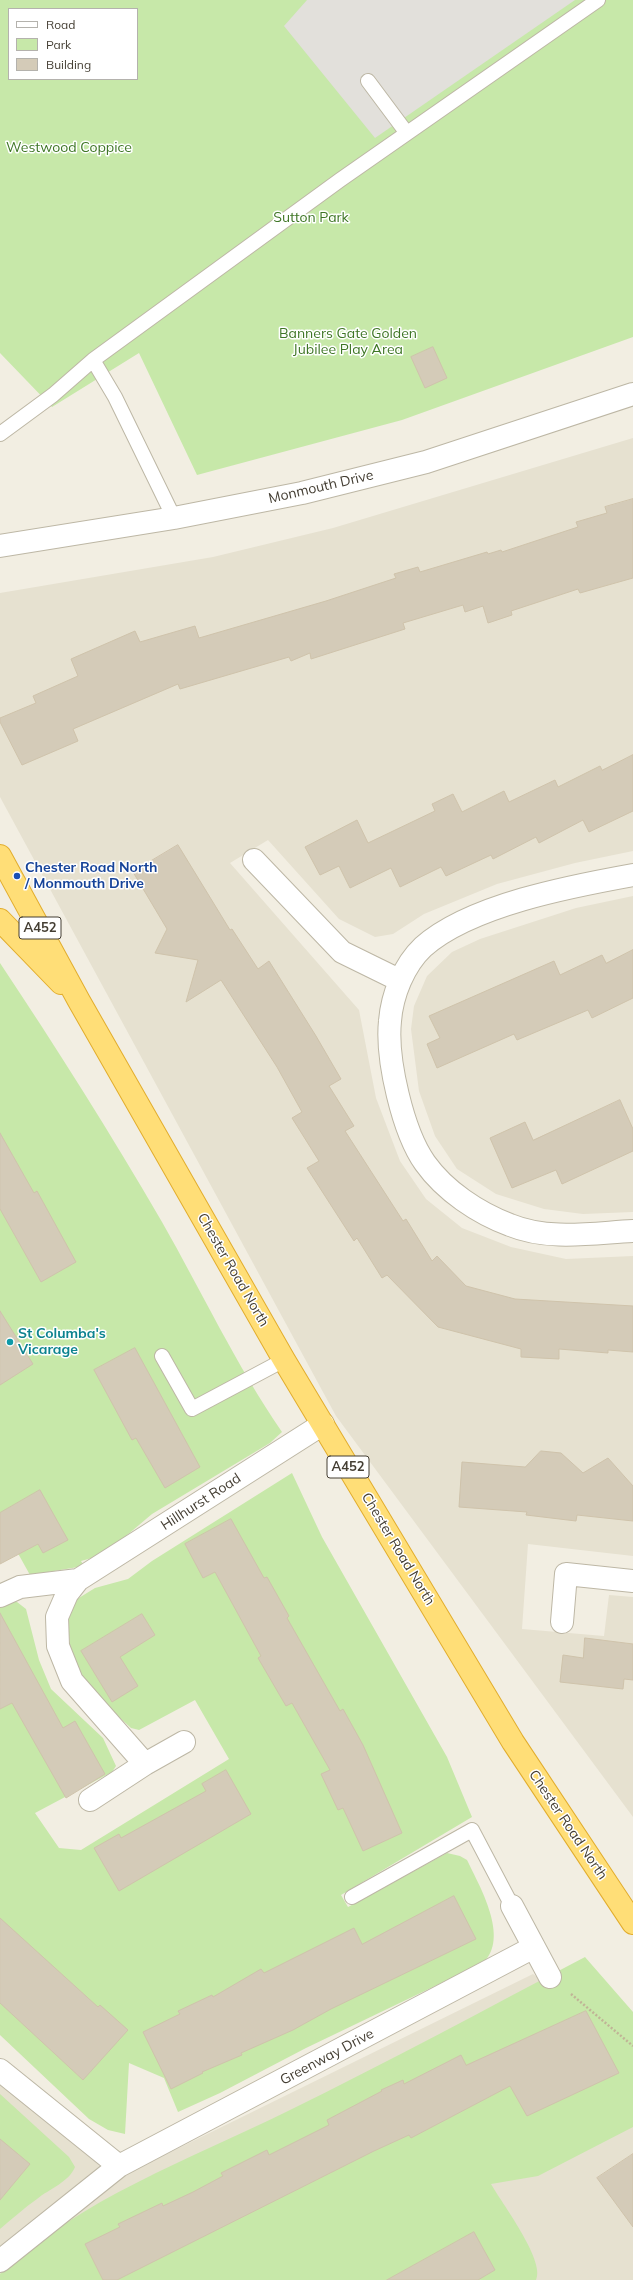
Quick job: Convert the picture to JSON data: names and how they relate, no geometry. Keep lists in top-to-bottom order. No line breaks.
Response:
{"streets":{"highway":["A452","Chester Road North"],"street":["Monmouth Drive","Hillhurst Road","Greenway Drive"]},"crossings":[["Chester Road North","Hillhurst Road"]],"parks":["Westwood Coppice","Sutton Park","Banners Gate Golden Jubilee Play Area"],"places":["Chester Road North / Monmouth Drive","St Columba's Vicarage"],"legend":["Road","Park","Building"]}
